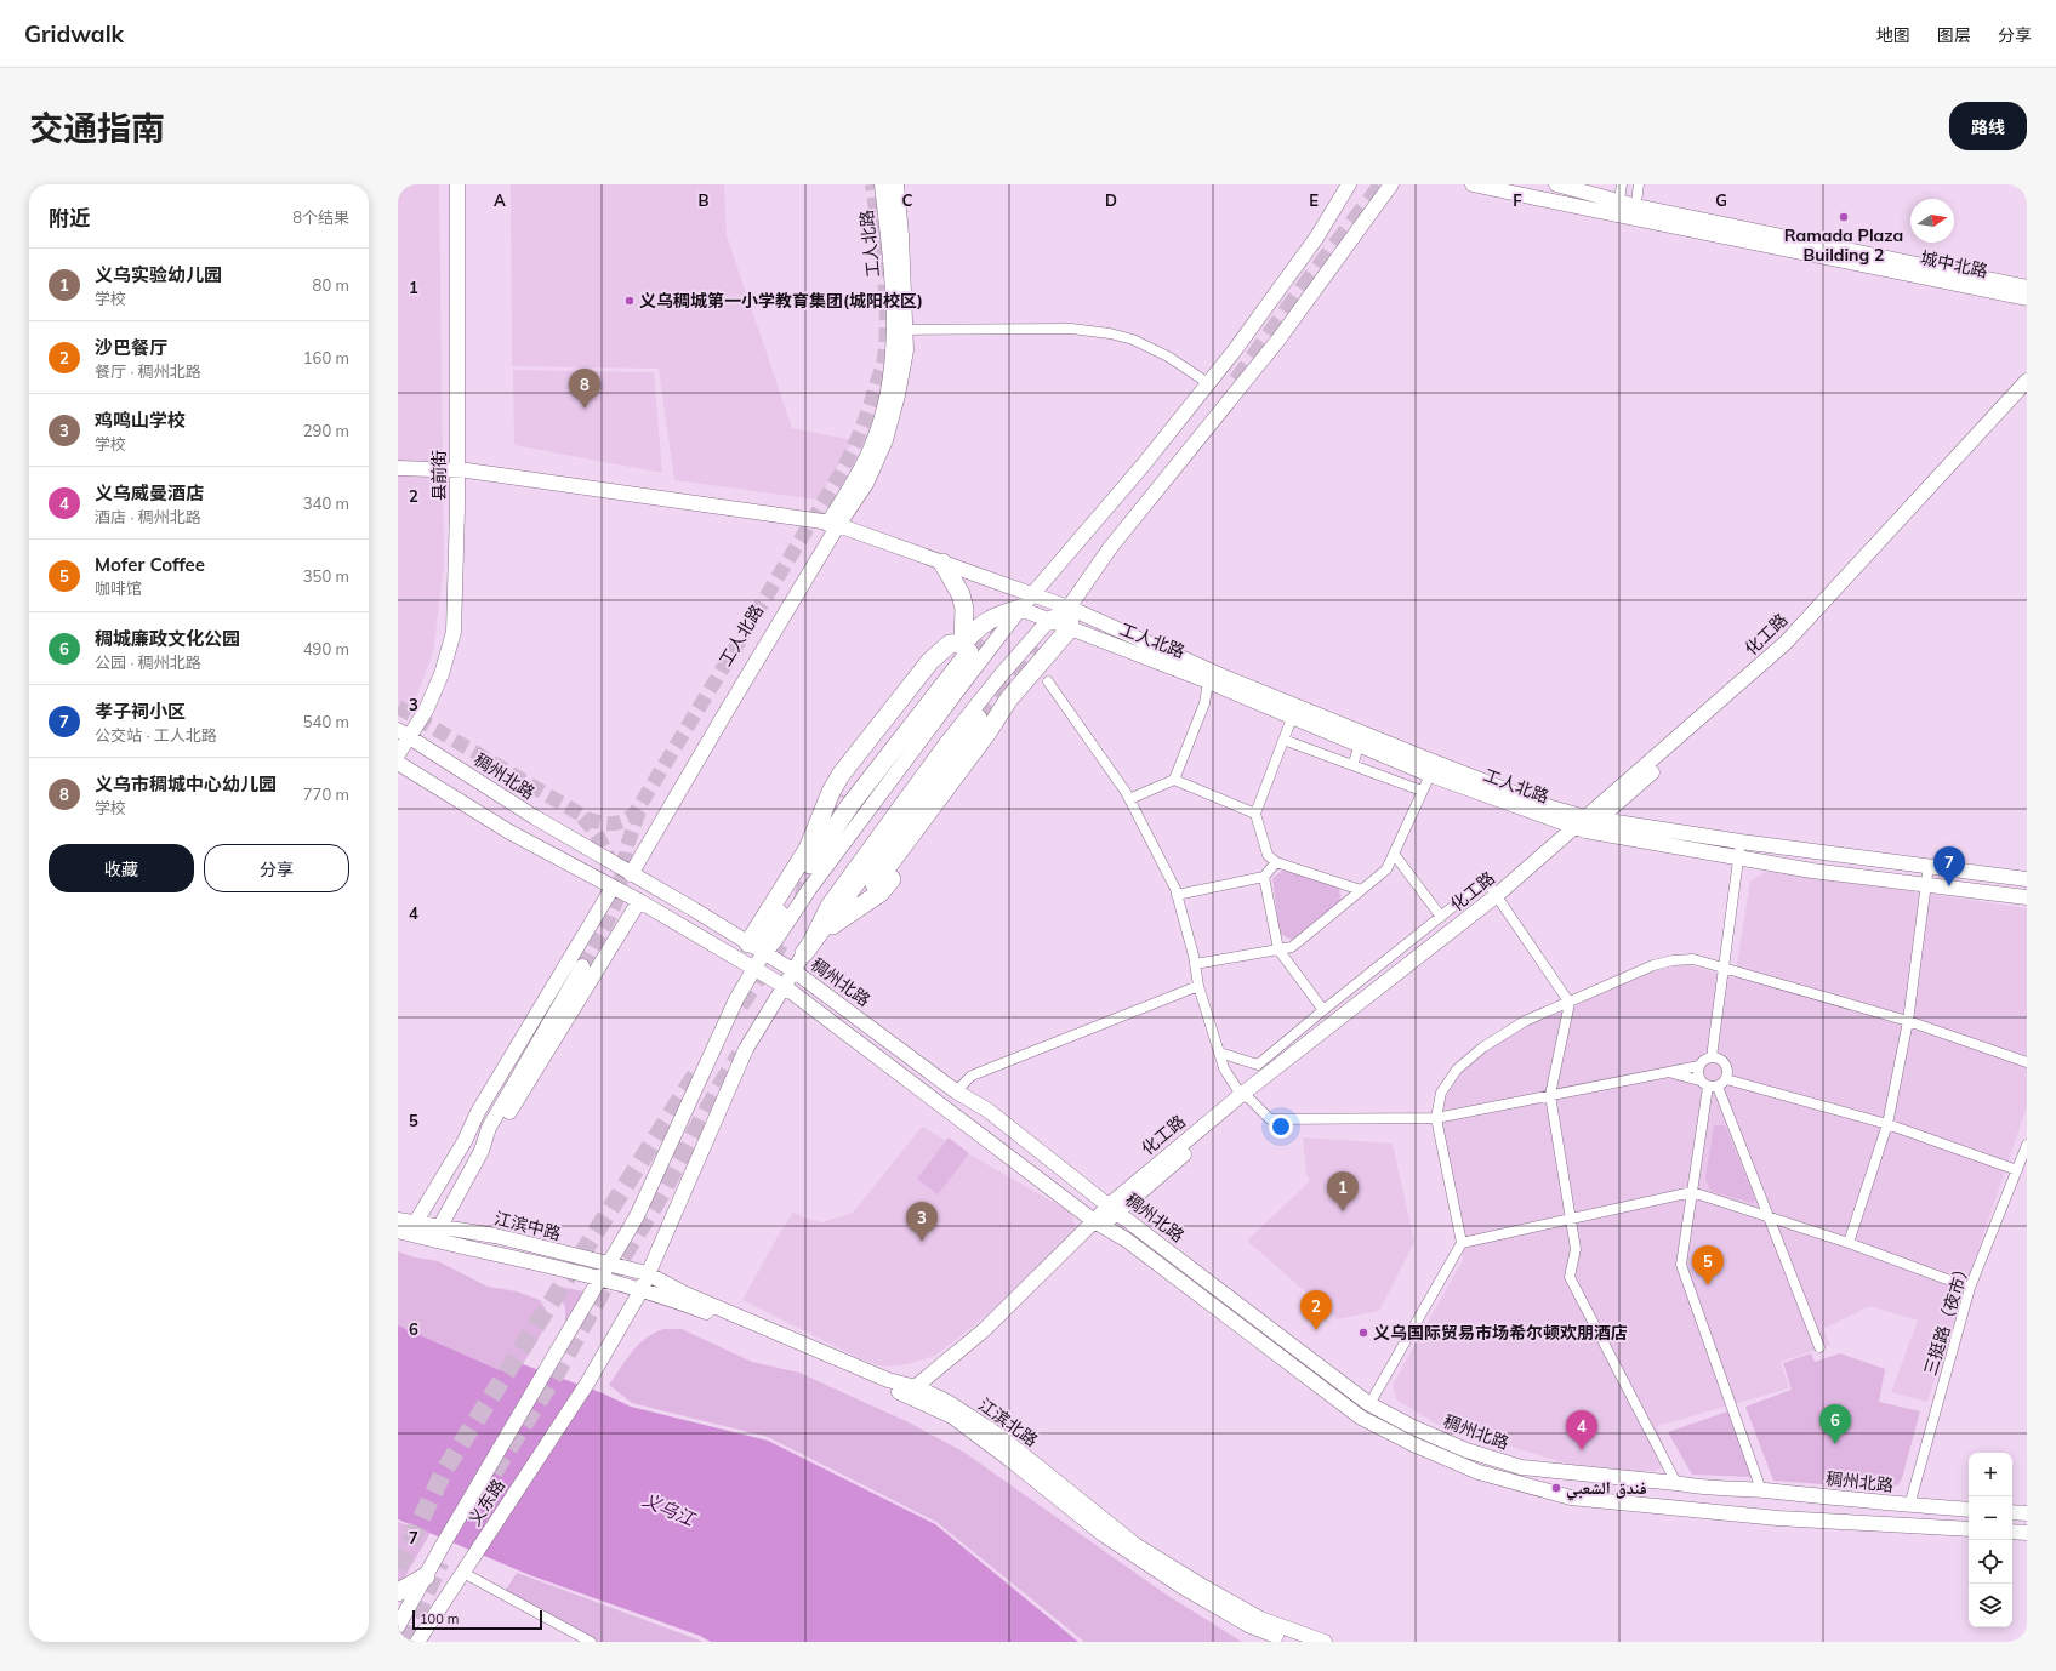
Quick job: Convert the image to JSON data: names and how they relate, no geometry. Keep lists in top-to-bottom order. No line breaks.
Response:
{"streets":{"main road":["工人北路","城中北路","县前街","化工路","稠州北路","江滨中路","江滨北路","义东路"],"street":["三挺路（夜市）"]},"crossings":[["工人北路","县前街"],["工人北路","化工路"],["工人北路","稠州北路"],["工人北路","义东路"],["县前街","稠州北路"],["化工路","稠州北路"],["化工路","江滨北路"],["稠州北路","三挺路（夜市）"],["稠州北路","义东路"],["江滨中路","江滨北路"],["江滨中路","义东路"],["江滨北路","义东路"]],"water":["义乌江"],"places":["Ramada Plaza Building 2","义乌稠城第一小学教育集团(城阳校区)","义乌国际贸易市场希尔顿欢朋酒店","فندق الشعبي"],"scale_bar":"100 m","north":"right","page":{"header":"Gridwalk","nav":["地图","图层","分享"],"title":"交通指南","buttons":["路线",["收藏","分享"]],"heading":["附近","8个结果"],"list":[{"mark":"1","name":"义乌实验幼儿园","note":"学校","value":"80 m"},{"mark":"2","name":"沙巴餐厅","note":"餐厅 · 稠州北路","value":"160 m"},{"mark":"3","name":"鸡鸣山学校","note":"学校","value":"290 m"},{"mark":"4","name":"义乌威曼酒店","note":"酒店 · 稠州北路","value":"340 m"},{"mark":"5","name":"Mofer Coffee","note":"咖啡馆","value":"350 m"},{"mark":"6","name":"稠城廉政文化公园","note":"公园 · 稠州北路","value":"490 m"},{"mark":"7","name":"孝子祠小区","note":"公交站 · 工人北路","value":"540 m"},{"mark":"8","name":"义乌市稠城中心幼儿园","note":"学校","value":"770 m"}],"pins":["8","7","1","3","5","2","6","4"],"map_buttons":["+","−"],"scale":"100 m"},"grid":{"columns":["A","B","C","D","E","F","G"],"rows":["1","2","3","4","5","6","7"]}}
